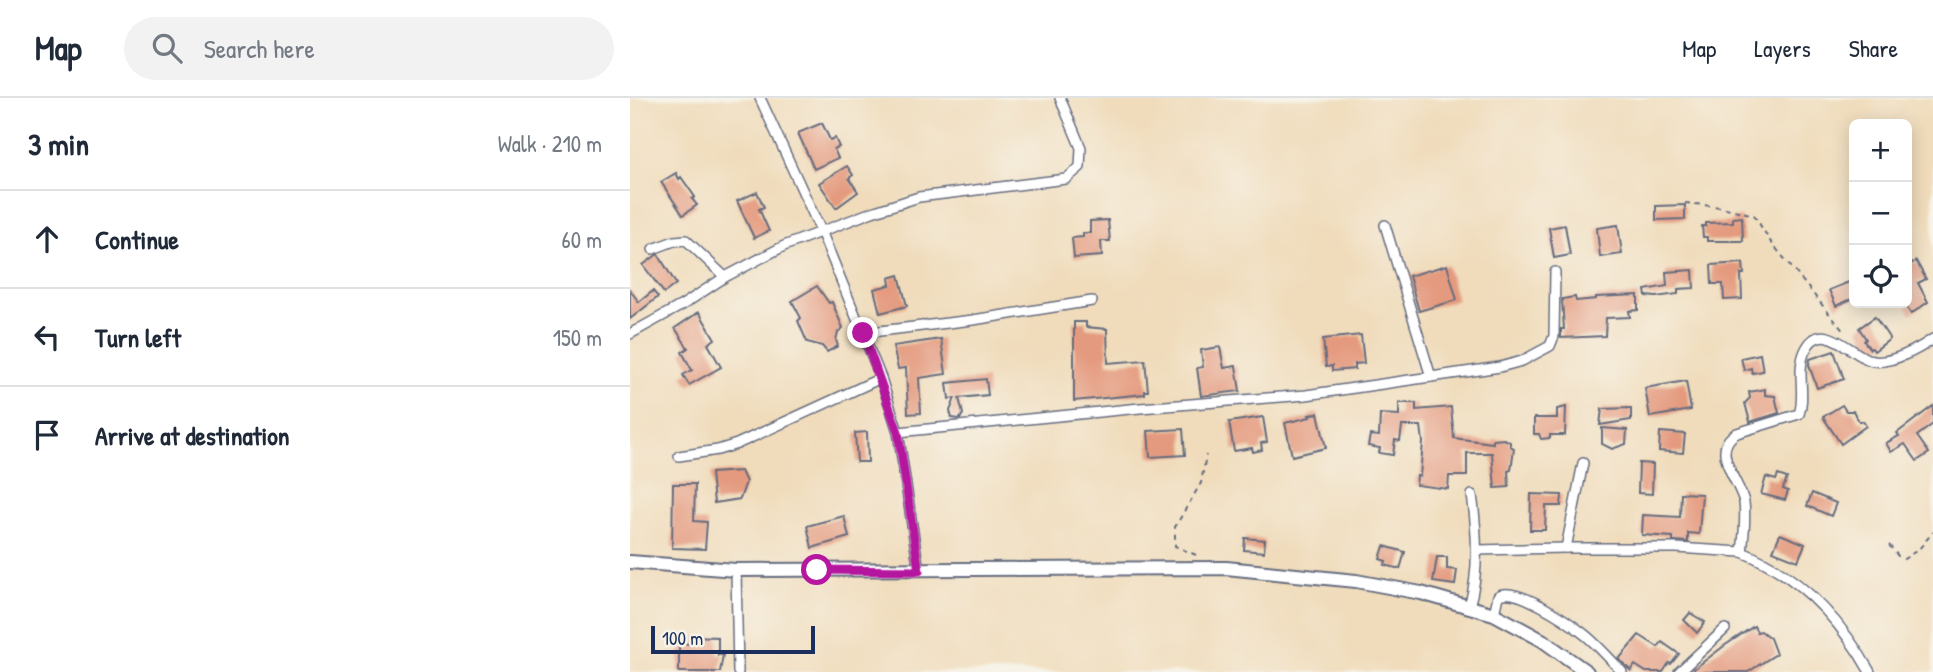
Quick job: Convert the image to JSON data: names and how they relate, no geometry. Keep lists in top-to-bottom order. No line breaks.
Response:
{"scale_bar":"100 m","page":{"header":"Map","search":"Search here","nav":["Map","Layers","Share"],"heading":["3 min","Walk · 210 m"],"map_buttons":["+","−"],"list":[["Continue","60 m"],["Turn left","150 m"],"Arrive at destination"],"scale":"100 m"}}
